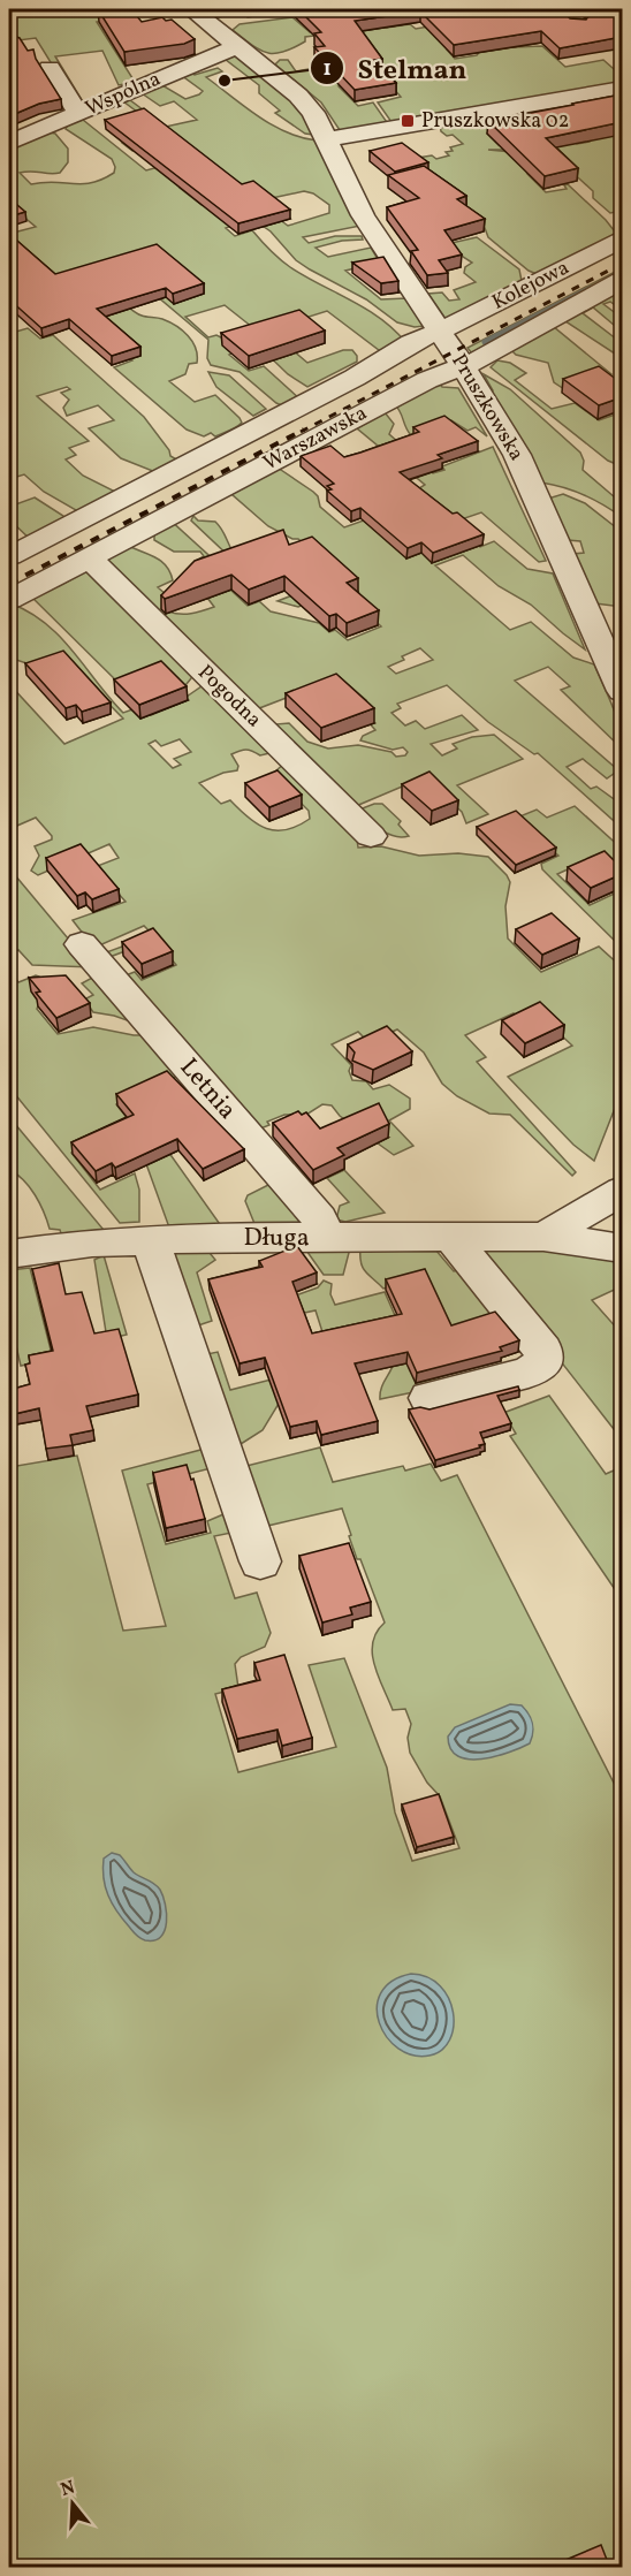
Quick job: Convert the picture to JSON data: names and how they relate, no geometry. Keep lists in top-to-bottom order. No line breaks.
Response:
{"streets":{"street":["Wspólna","Kolejowa","Pruszkowska","Warszawska","Pogodna","Letnia","Długa"]},"crossings":[["Wspólna","Pruszkowska"],["Kolejowa","Pruszkowska"],["Kolejowa","Warszawska"],["Pruszkowska","Warszawska"],["Warszawska","Pogodna"],["Letnia","Długa"]],"places":{"other":["Stelman"],"transit":["Pruszkowska 02"]},"north":"top"}
